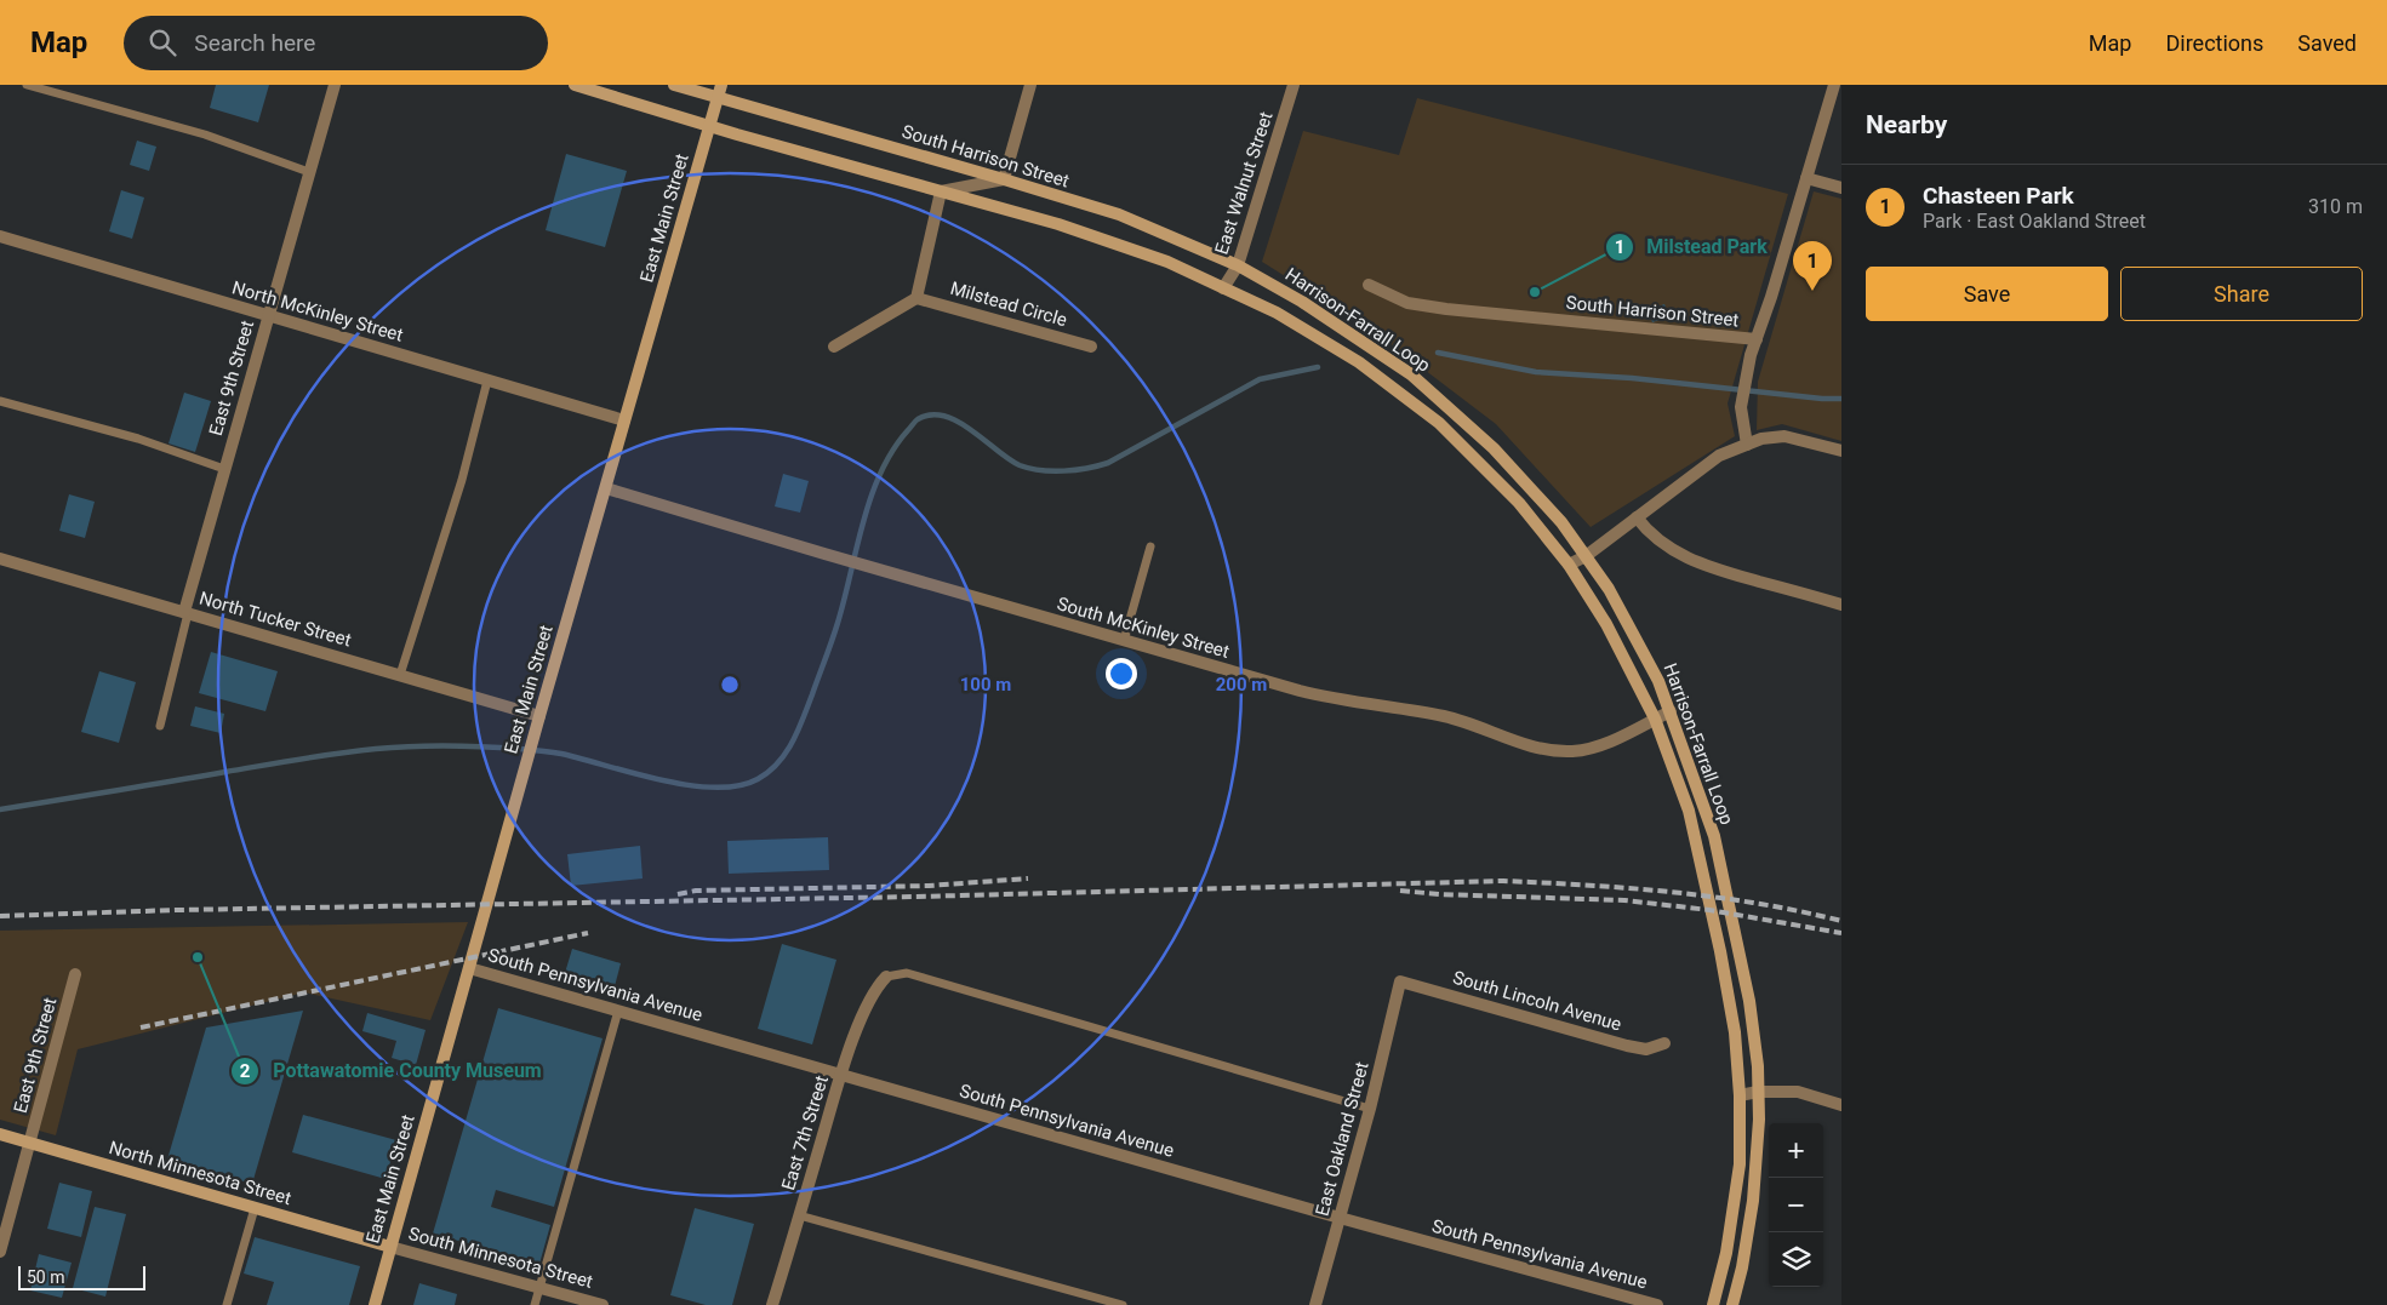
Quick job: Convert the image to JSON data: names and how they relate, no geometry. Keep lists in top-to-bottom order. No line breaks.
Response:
{"streets":{"main road":["South Harrison Street","East Main Street","Harrison-Farrall Loop","North Minnesota Street"],"street":["East Walnut Street","Milstead Circle","North McKinley Street","East 9th Street","North Tucker Street","South McKinley Street","South Pennsylvania Avenue","South Lincoln Avenue","East 7th Street","East Oakland Street","South Minnesota Street"]},"crossings":[["South Harrison Street","East Walnut Street"],["South Harrison Street","East Main Street"],["South Harrison Street","Harrison-Farrall Loop"],["East Walnut Street","Harrison-Farrall Loop"],["East Main Street","North McKinley Street"],["East Main Street","North Tucker Street"],["East Main Street","South McKinley Street"],["East Main Street","South Pennsylvania Avenue"],["East Main Street","North Minnesota Street"],["East Main Street","South Minnesota Street"],["North McKinley Street","East 9th Street"],["Harrison-Farrall Loop","South McKinley Street"],["East 9th Street","North Tucker Street"],["East 9th Street","North Minnesota Street"],["South Pennsylvania Avenue","East 7th Street"],["South Pennsylvania Avenue","East Oakland Street"],["South Lincoln Avenue","East Oakland Street"],["North Minnesota Street","South Minnesota Street"]],"places":["Milstead Park","Pottawatomie County Museum"],"scale_bar":"50 m","page":{"header":"Map","search":"Search here","nav":["Map","Directions","Saved"],"heading":"Nearby","list":[{"mark":"1","name":"Chasteen Park","note":"Park · East Oakland Street","value":"310 m"}],"pins":"1","buttons":["Save","Share"],"map_buttons":["+","−"],"scale":"50 m"},"rings":["100 m","200 m"]}
